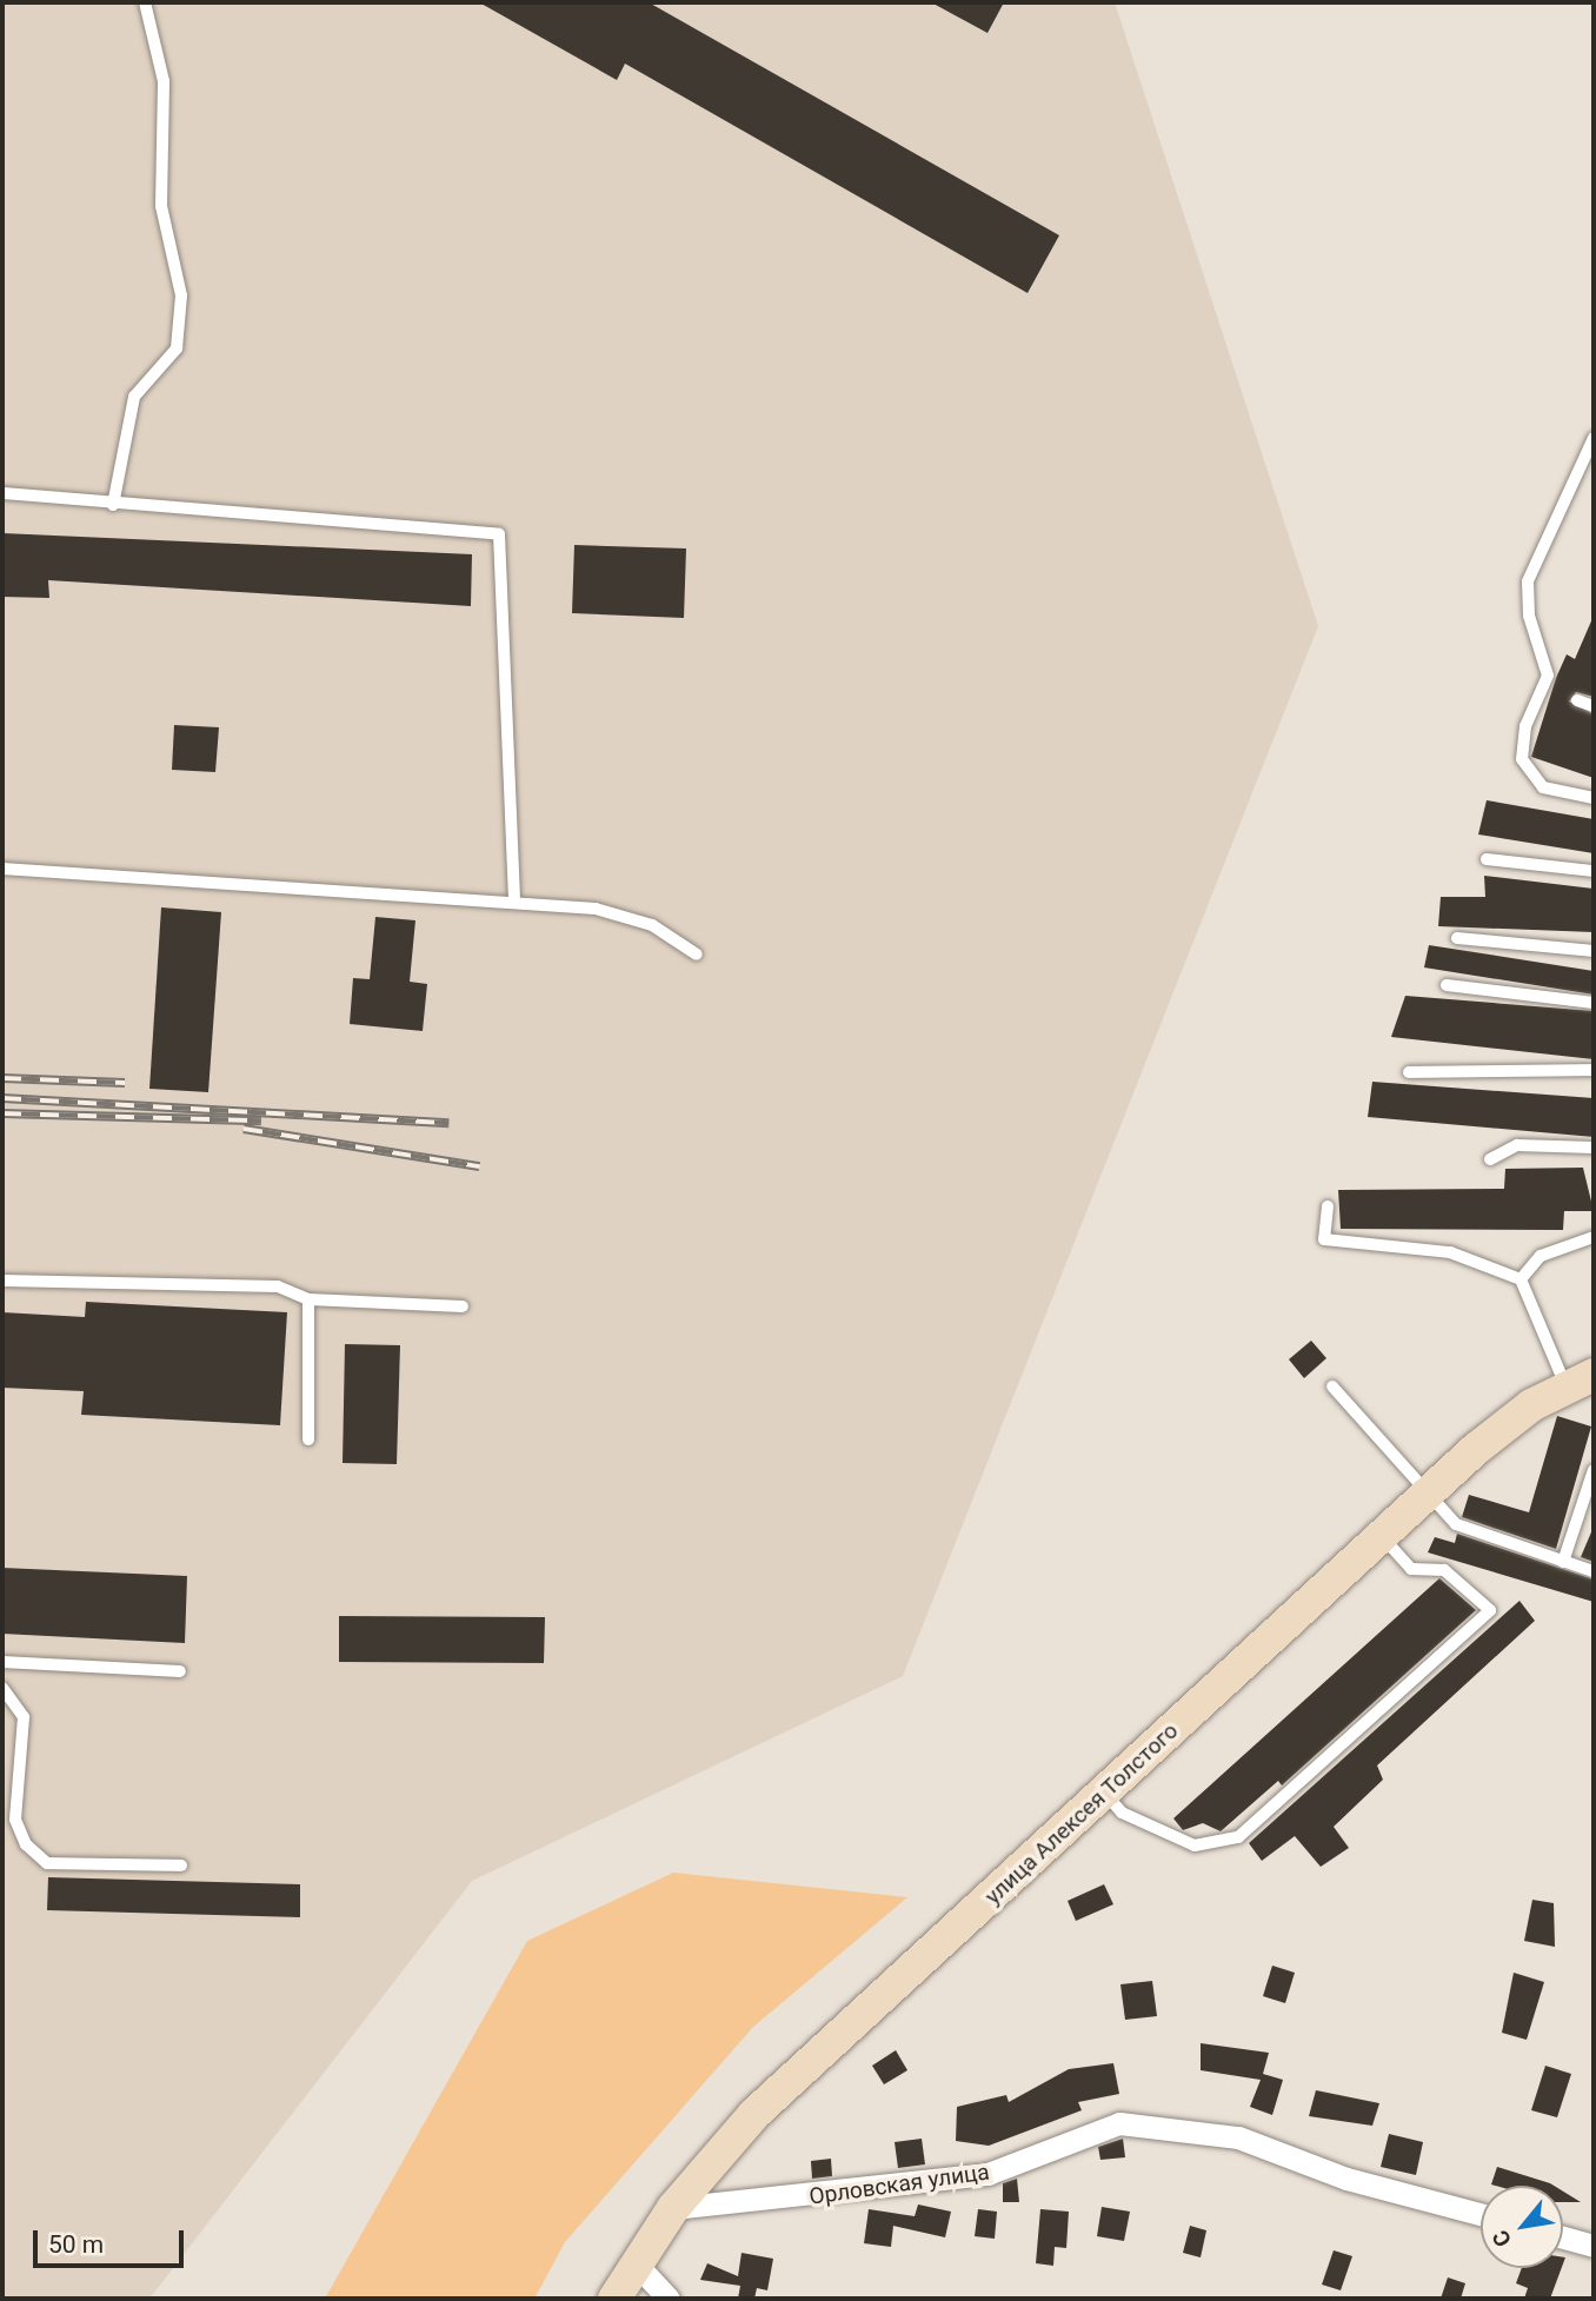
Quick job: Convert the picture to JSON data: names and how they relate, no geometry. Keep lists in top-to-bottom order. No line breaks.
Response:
{"streets":{"street":["улица Алексея Толстого","Орловская улица"]},"crossings":[["улица Алексея Толстого","Орловская улица"]],"scale_bar":"50 m","north":"bottom left"}
